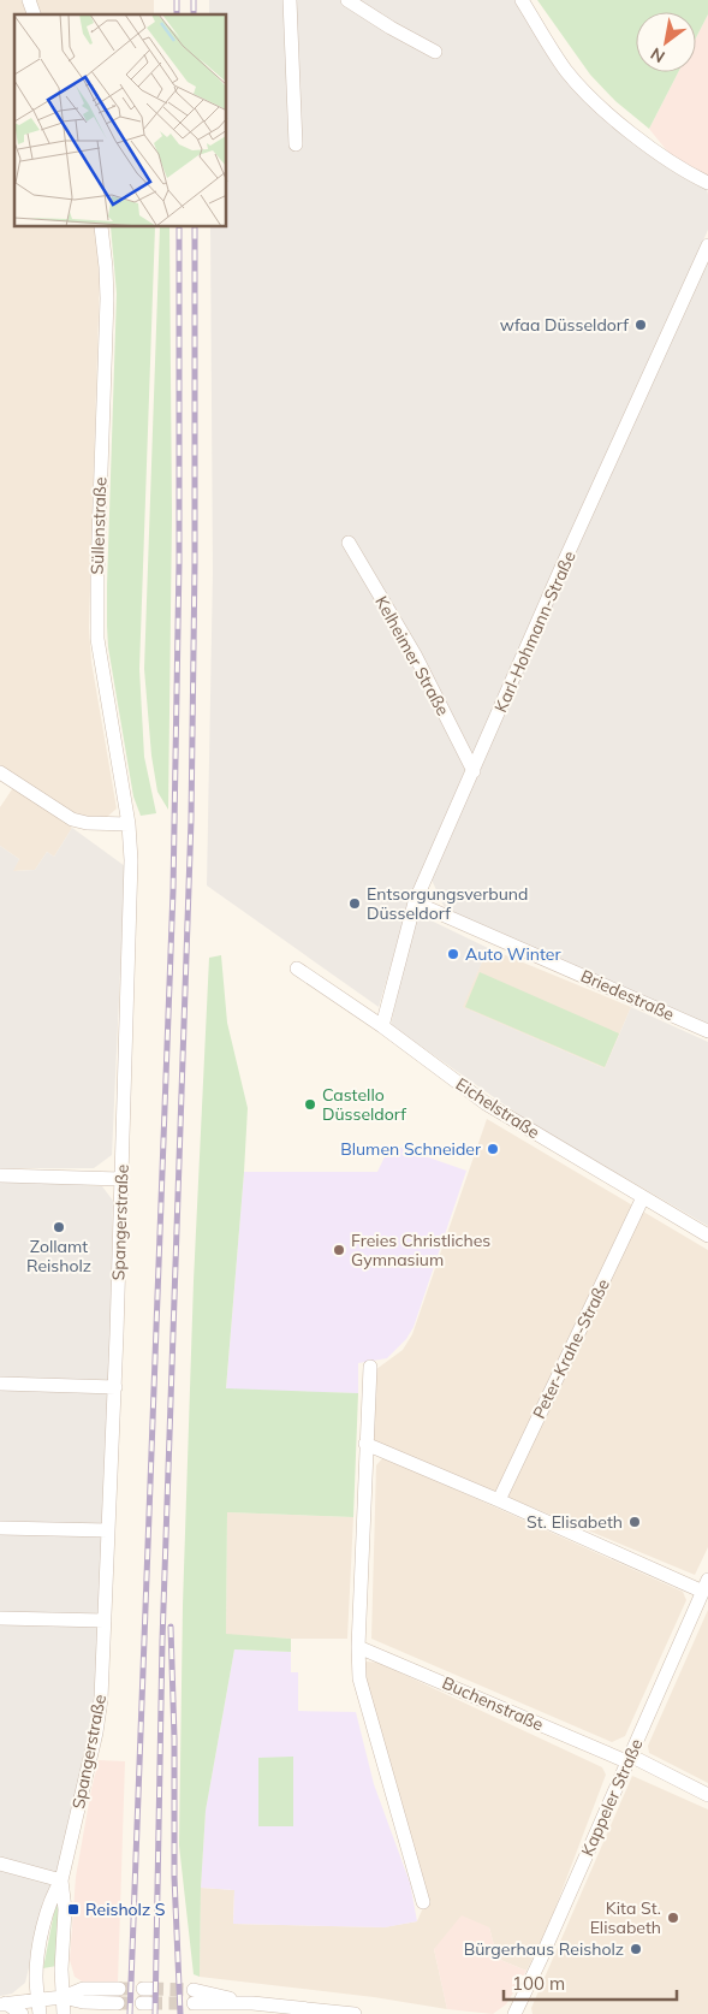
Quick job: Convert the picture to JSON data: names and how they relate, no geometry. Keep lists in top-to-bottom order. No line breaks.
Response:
{"streets":{"street":["Süllenstraße","Karl-Hohmann-Straße","Kelheimer Straße","Briedestraße","Eichelstraße","Spangerstraße","Peter-Krahe-Straße","Buchenstraße","Kappeler Straße"]},"crossings":[["Süllenstraße","Spangerstraße"],["Karl-Hohmann-Straße","Kelheimer Straße"],["Karl-Hohmann-Straße","Briedestraße"],["Karl-Hohmann-Straße","Eichelstraße"],["Eichelstraße","Peter-Krahe-Straße"],["Buchenstraße","Kappeler Straße"]],"places":{"other":["wfaa Düsseldorf","Entsorgungsverbund Düsseldorf","Auto Winter","Castello Düsseldorf","Blumen Schneider","Zollamt Reisholz","Freies Christliches Gymnasium","St. Elisabeth","Kita St. Elisabeth","Bürgerhaus Reisholz"],"transit":["Reisholz S"]},"scale_bar":"100 m","north":"bottom left"}
